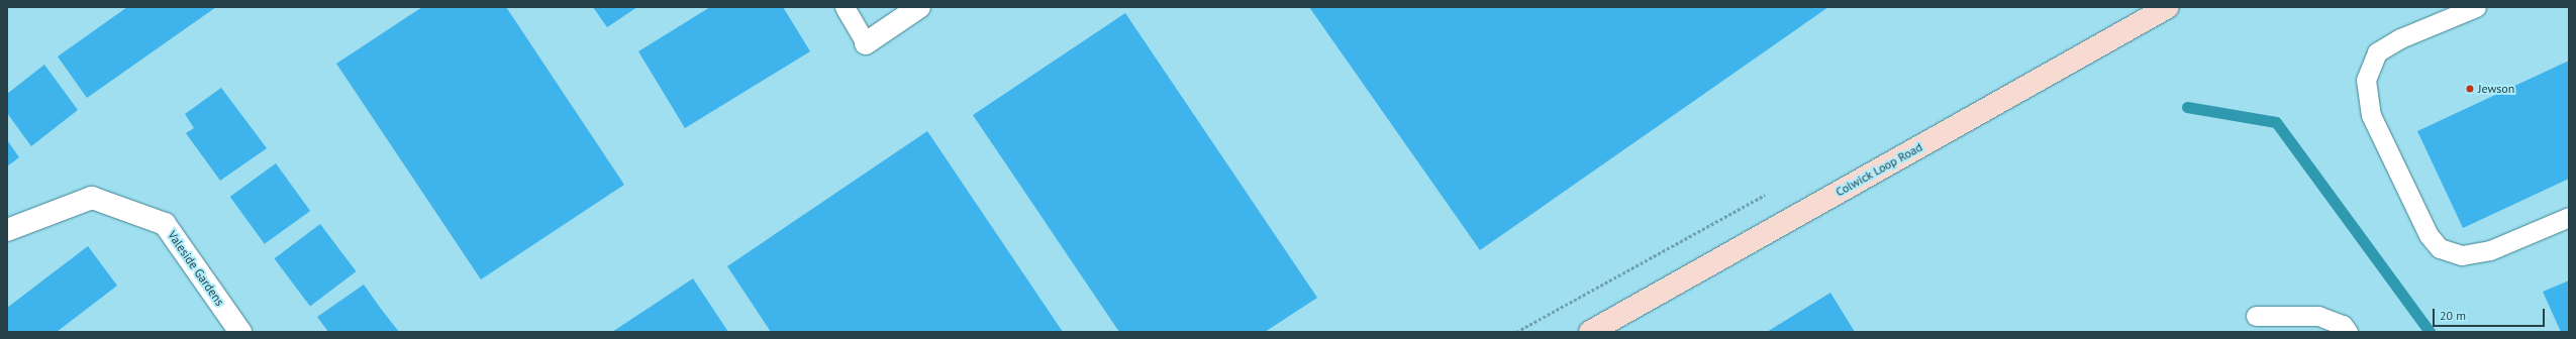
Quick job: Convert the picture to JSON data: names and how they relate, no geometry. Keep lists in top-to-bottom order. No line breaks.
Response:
{"streets":{"main road":["Colwick Loop Road"],"street":["Valeside Gardens"]},"places":["Jewson"],"scale_bar":"20 m"}
